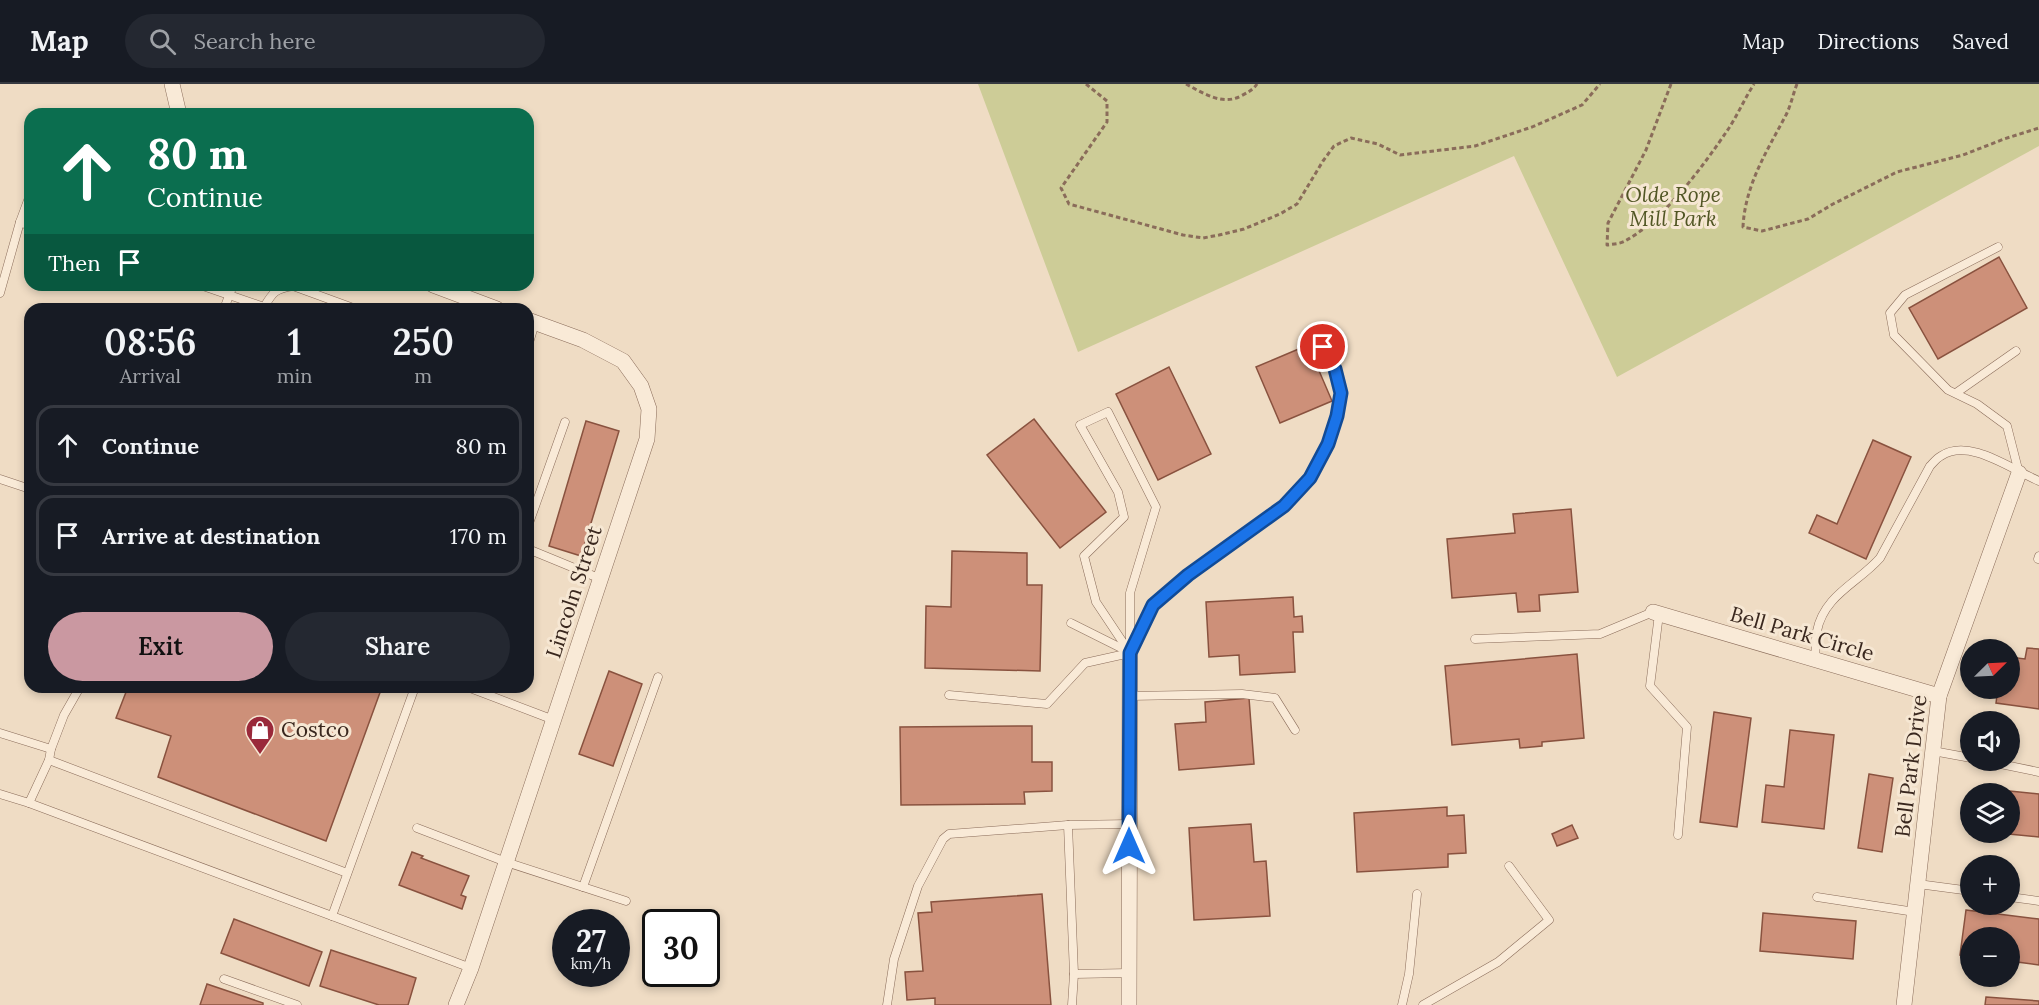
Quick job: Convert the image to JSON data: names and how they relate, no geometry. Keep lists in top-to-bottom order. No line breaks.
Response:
{"streets":{"street":["Lincoln Street","Bell Park Circle","Bell Park Drive"]},"crossings":[["Bell Park Circle","Bell Park Drive"]],"parks":["Olde Rope Mill Park"],"places":{"shop":["Costco"]},"north":"top right","page":{"header":"Map","search":"Search here","nav":["Map","Directions","Saved"],"turn":["80 m","Continue"],"then":"Then","eta":["08:56","Arrival","1","min","250","m"],"list":[{"name":"Continue","value":"80 m"},{"name":"Arrive at destination","value":"170 m"}],"buttons":["Exit","Share"],"map_buttons":["+","−"],"speed":"27 km/h","limit":"30"}}
